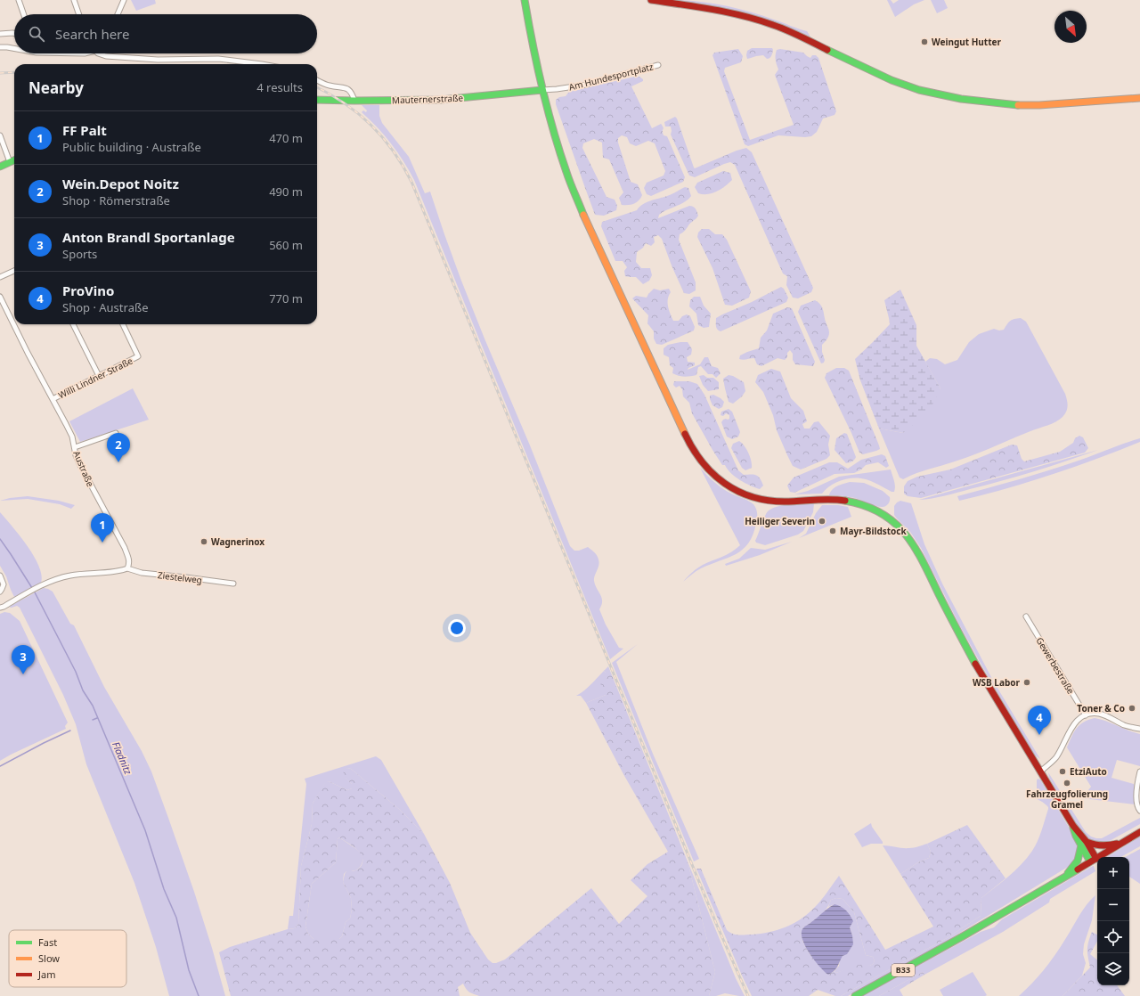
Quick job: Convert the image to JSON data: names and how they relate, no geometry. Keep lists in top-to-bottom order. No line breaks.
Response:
{"streets":{"main road":["Mauternerstraße","B33"],"street":["Am Hundesportplatz","Willi Lindner Straße","Austraße","Ziestelweg","Gewerbestraße"]},"crossings":[["Am Hundesportplatz","Mauternerstraße"],["Willi Lindner Straße","Austraße"],["Austraße","Ziestelweg"]],"water":["Fladnitz"],"places":["Weingut Hutter","Heiliger Severin","Mayr-Bildstock","Wagnerinox","WSB Labor","Toner & Co","EtziAuto","Fahrzeugfolierung Gramel"],"legend":["Fast","Slow","Jam"],"north":"bottom right","page":{"search":"Search here","heading":["Nearby","4 results"],"list":[{"mark":"1","name":"FF Palt","note":"Public building · Austraße","value":"470 m"},{"mark":"2","name":"Wein.Depot Noitz","note":"Shop · Römerstraße","value":"490 m"},{"mark":"3","name":"Anton Brandl Sportanlage","note":"Sports","value":"560 m"},{"mark":"4","name":"ProVino","note":"Shop · Austraße","value":"770 m"}],"pins":["2","1","3","4"],"map_buttons":["+","−"]}}
